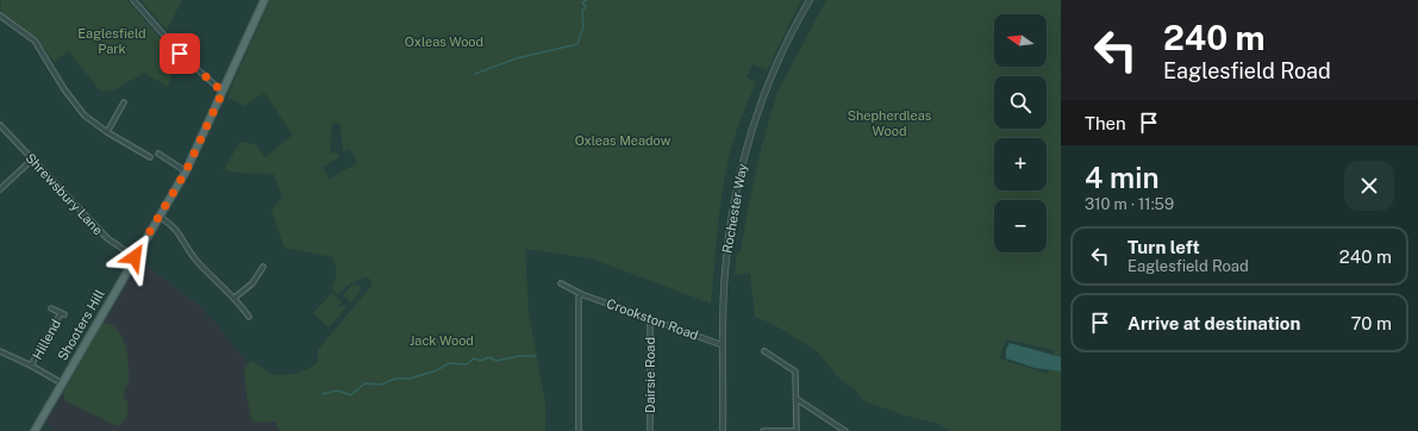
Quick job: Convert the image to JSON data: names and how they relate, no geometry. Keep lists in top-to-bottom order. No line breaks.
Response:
{"streets":{"main road":["Shooters Hill"],"street":["Shrewsbury Lane","Rochester Way","Crookston Road","Hillend","Dairsie Road"]},"crossings":[["Shrewsbury Lane","Shooters Hill"],["Rochester Way","Crookston Road"],["Crookston Road","Dairsie Road"]],"parks":["Eaglesfield Park","Oxleas Wood","Shepherdleas Wood","Oxleas Meadow","Jack Wood"],"north":"left","page":{"turn":["240 m","Eaglesfield Road"],"map_buttons":["+","−"],"then":"Then","heading":["4 min","310 m · 11:59"],"list":[{"name":"Turn left","note":"Eaglesfield Road","value":"240 m"},{"name":"Arrive at destination","value":"70 m"}]}}
